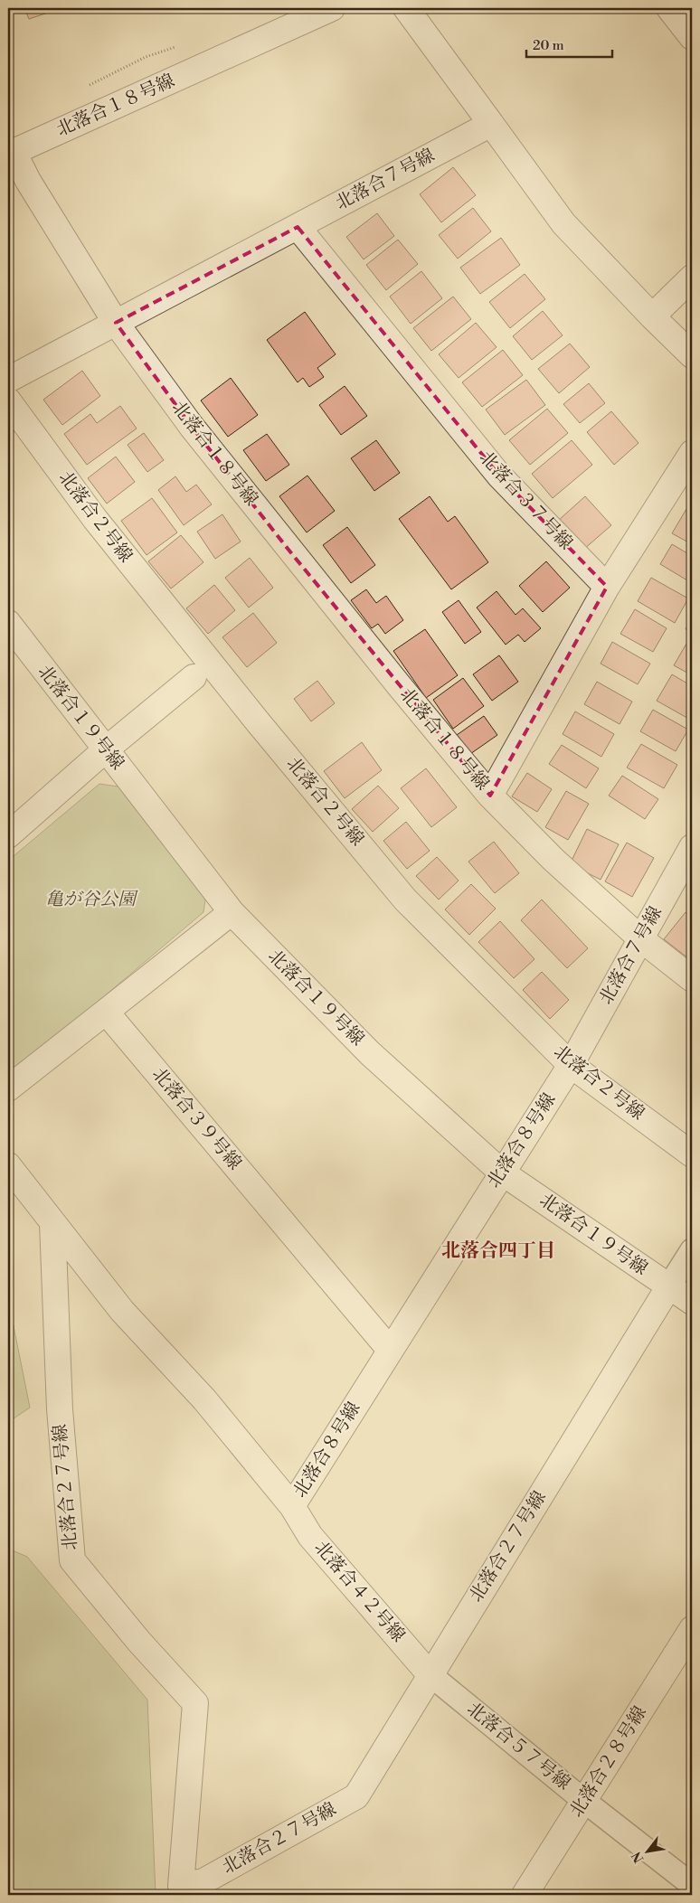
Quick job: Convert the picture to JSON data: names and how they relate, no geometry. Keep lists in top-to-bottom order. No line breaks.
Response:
{"streets":{"street":["北落合１８号線","北落合７号線","北落合３７号線","北落合２号線","北落合１９号線","北落合３９号線","北落合８号線","北落合２７号線","北落合４２号線","北落合５７号線","北落合２８号線"]},"crossings":[["北落合１８号線","北落合７号線"],["北落合７号線","北落合３７号線"],["北落合７号線","北落合２号線"],["北落合７号線","北落合８号線"],["北落合２号線","北落合８号線"],["北落合１９号線","北落合８号線"],["北落合１９号線","北落合２７号線"],["北落合３９号線","北落合８号線"],["北落合８号線","北落合２７号線"],["北落合８号線","北落合４２号線"],["北落合２７号線","北落合４２号線"],["北落合２７号線","北落合５７号線"],["北落合４２号線","北落合５７号線"],["北落合５７号線","北落合２８号線"]],"districts":["北落合四丁目"],"parks":["亀が谷公園"],"scale_bar":"20 m","north":"bottom left"}
